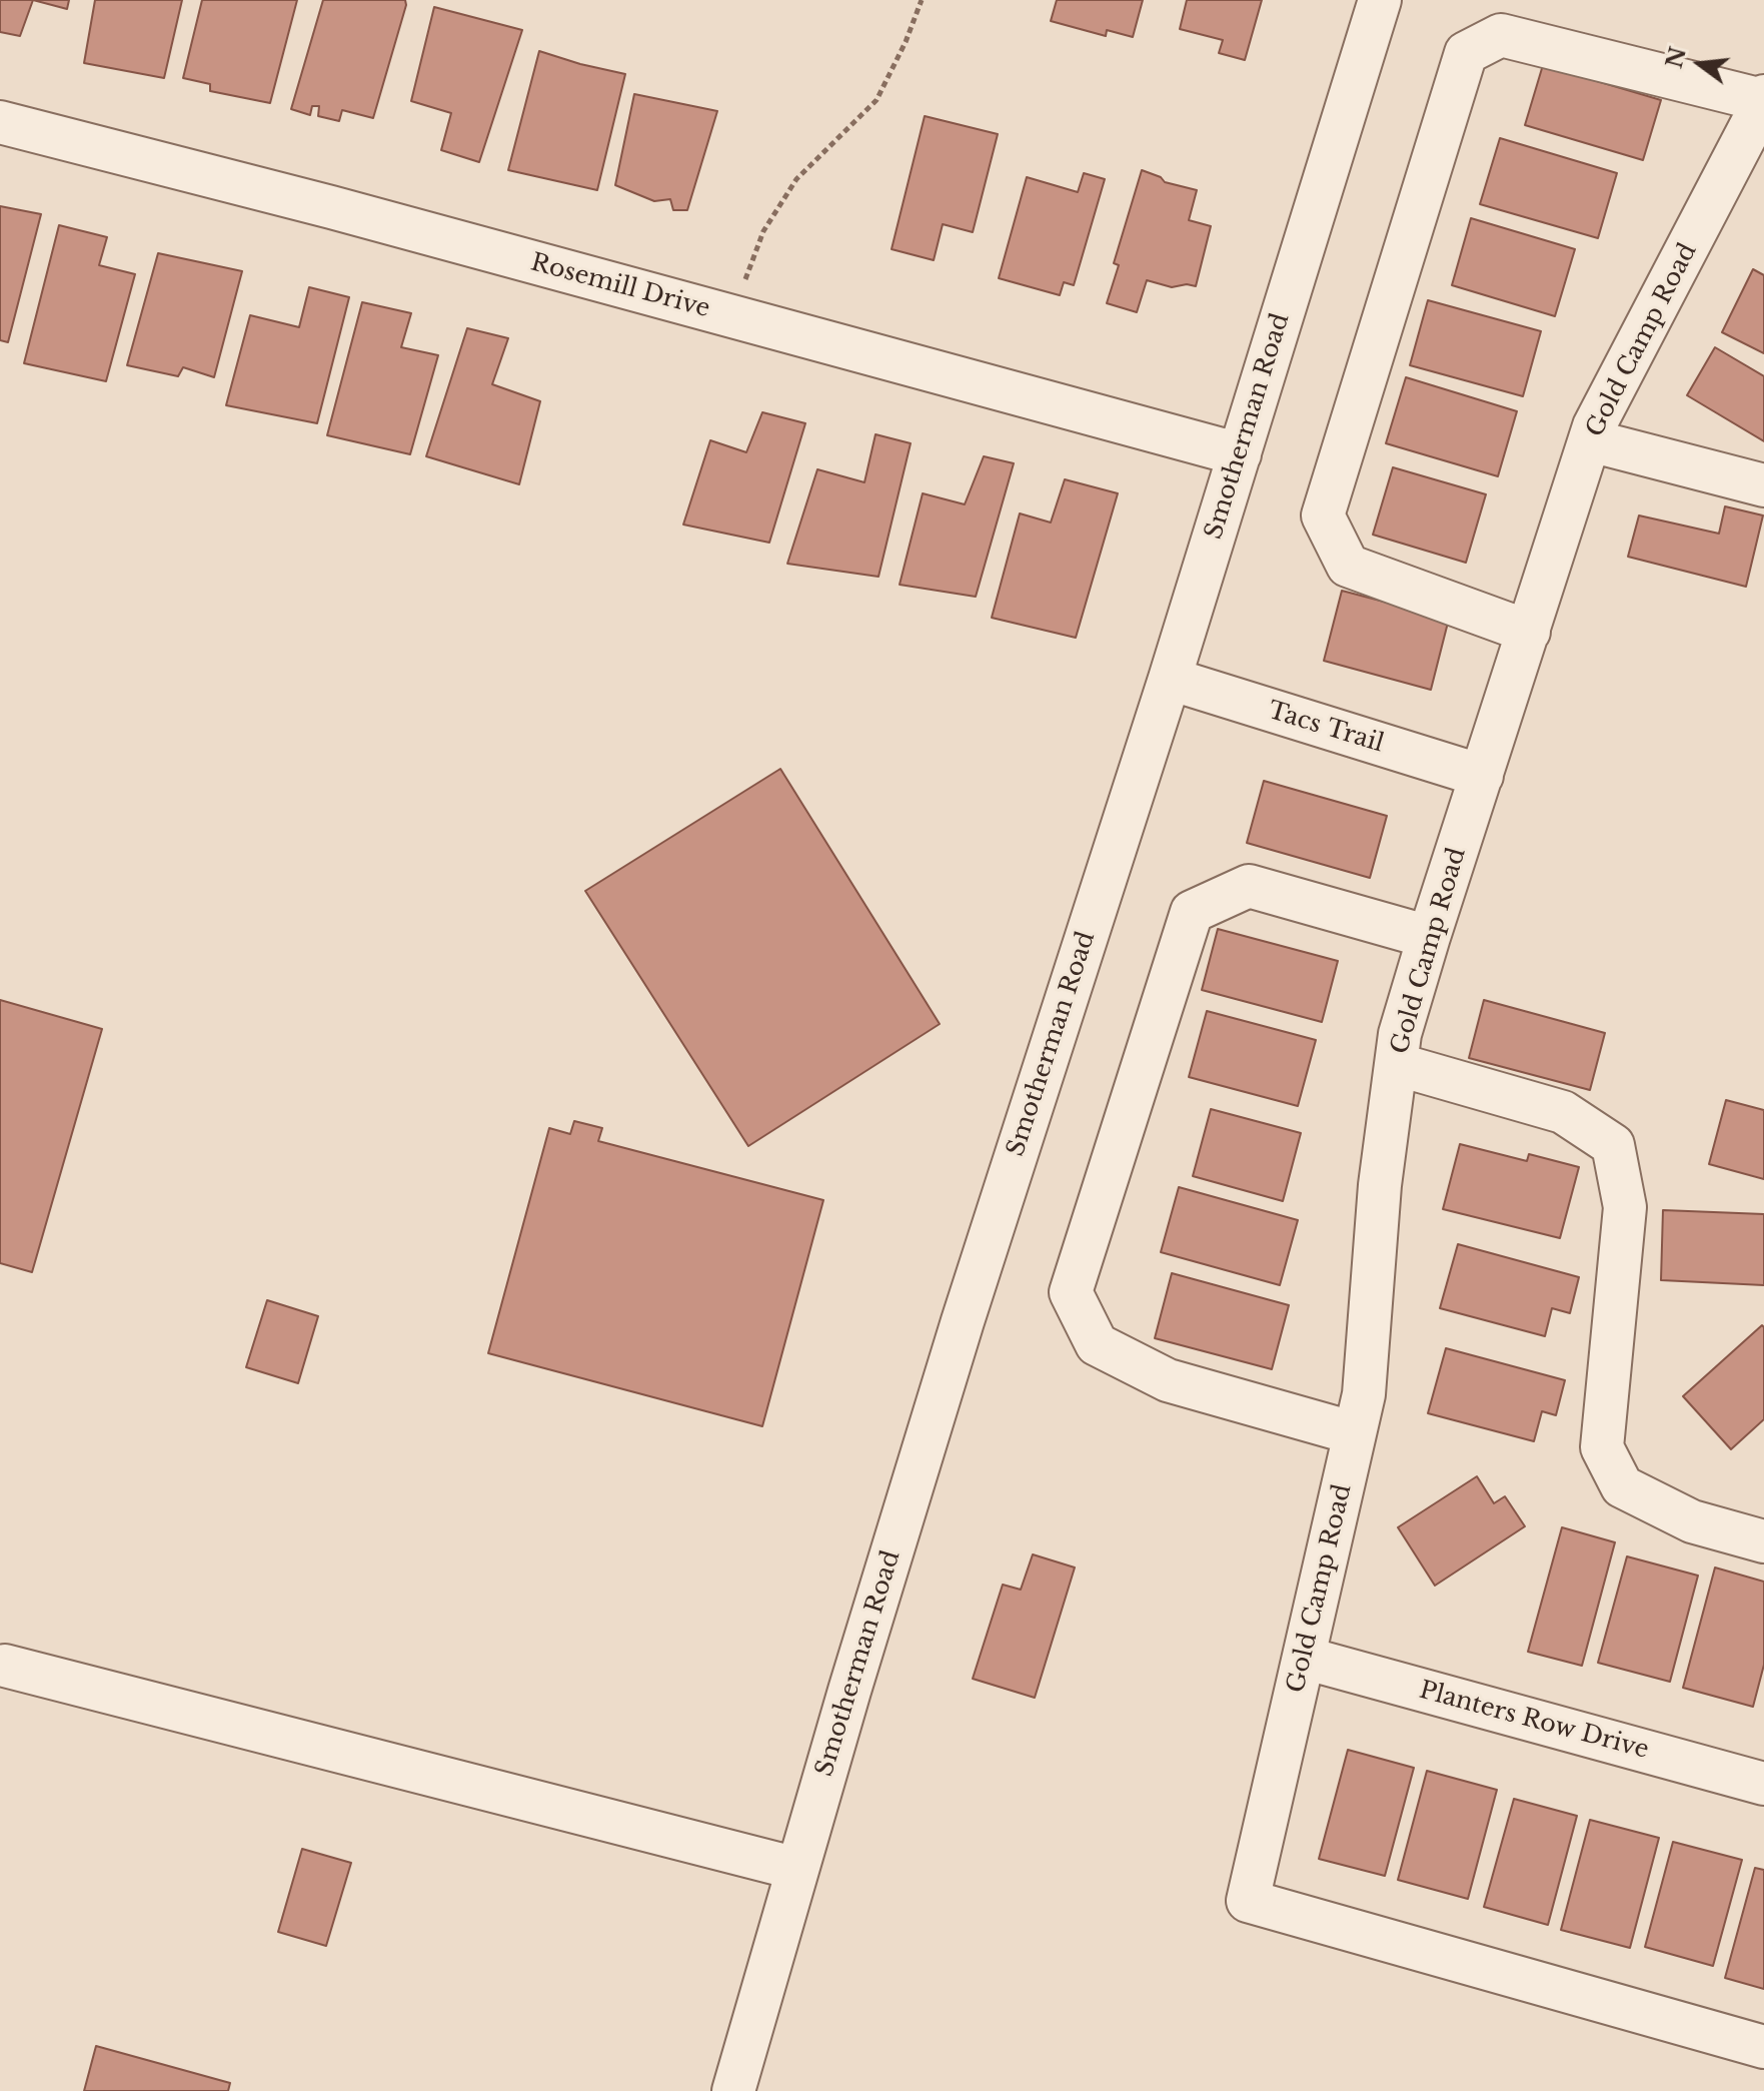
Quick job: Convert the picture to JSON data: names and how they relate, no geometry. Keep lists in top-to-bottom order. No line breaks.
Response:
{"streets":{"street":["Rosemill Drive","Gold Camp Road","Smotherman Road","Tacs Trail","Planters Row Drive"]},"crossings":[["Rosemill Drive","Smotherman Road"],["Gold Camp Road","Tacs Trail"],["Gold Camp Road","Planters Row Drive"],["Smotherman Road","Tacs Trail"]],"north":"left"}
